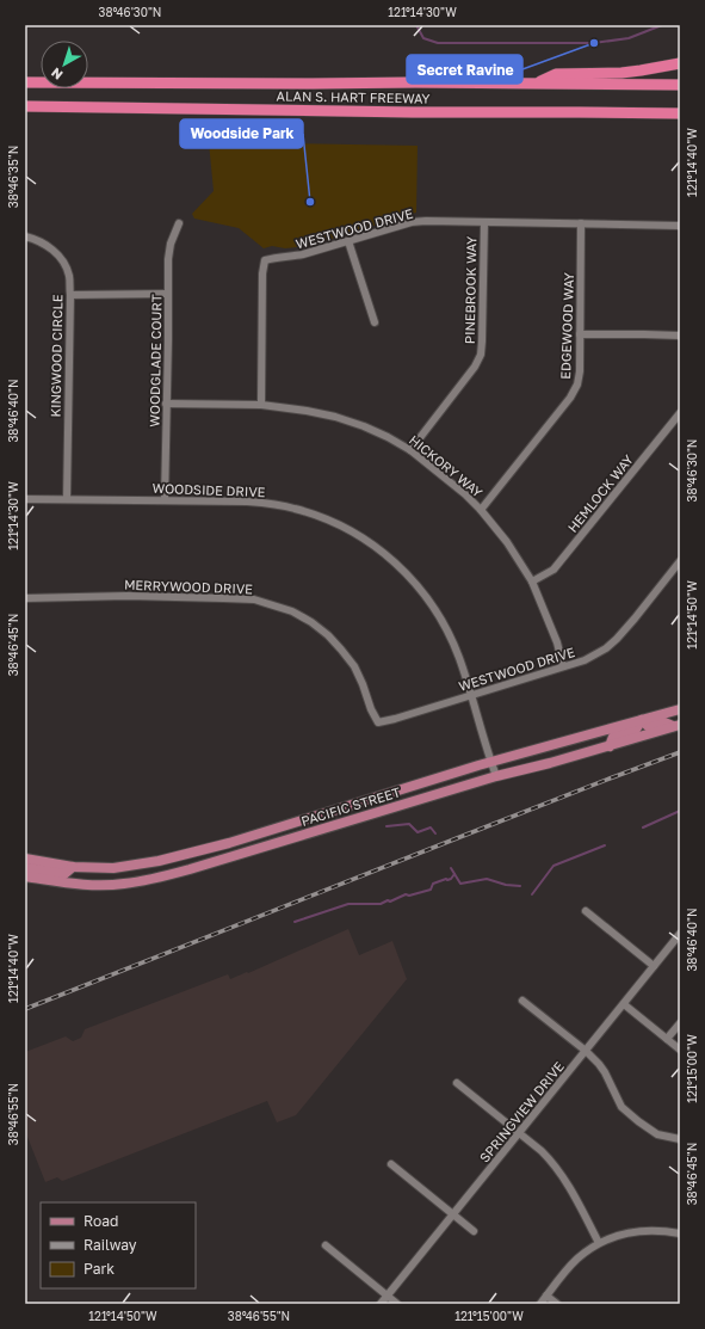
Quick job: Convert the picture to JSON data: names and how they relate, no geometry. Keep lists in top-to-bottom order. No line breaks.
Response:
{"streets":{"highway":["ALAN S. HART FREEWAY"],"main road":["PACIFIC STREET"],"street":["WESTWOOD DRIVE","PINEBROOK WAY","EDGEWOOD WAY","KINGWOOD CIRCLE","WOODGLADE COURT","HICKORY WAY","WOODSIDE DRIVE","HEMLOCK WAY","MERRYWOOD DRIVE","SPRINGVIEW DRIVE"]},"crossings":[["WESTWOOD DRIVE","PINEBROOK WAY"],["WESTWOOD DRIVE","EDGEWOOD WAY"],["WESTWOOD DRIVE","HICKORY WAY"],["WESTWOOD DRIVE","WOODSIDE DRIVE"],["WESTWOOD DRIVE","MERRYWOOD DRIVE"],["PINEBROOK WAY","HICKORY WAY"],["EDGEWOOD WAY","HICKORY WAY"],["KINGWOOD CIRCLE","WOODSIDE DRIVE"],["WOODGLADE COURT","HICKORY WAY"],["WOODGLADE COURT","WOODSIDE DRIVE"],["HICKORY WAY","HEMLOCK WAY"],["WOODSIDE DRIVE","PACIFIC STREET"]],"places":["Secret Ravine","Woodside Park"],"legend":["Road","Railway","Park"],"north":"bottom left","coordinates":["38°46'30\"N","121°14'30\"W","121°14'40\"W","38°46'35\"N","38°46'40\"N","121°14'50\"W","38°46'45\"N","121°15'00\"W","38°46'55\"N"]}
